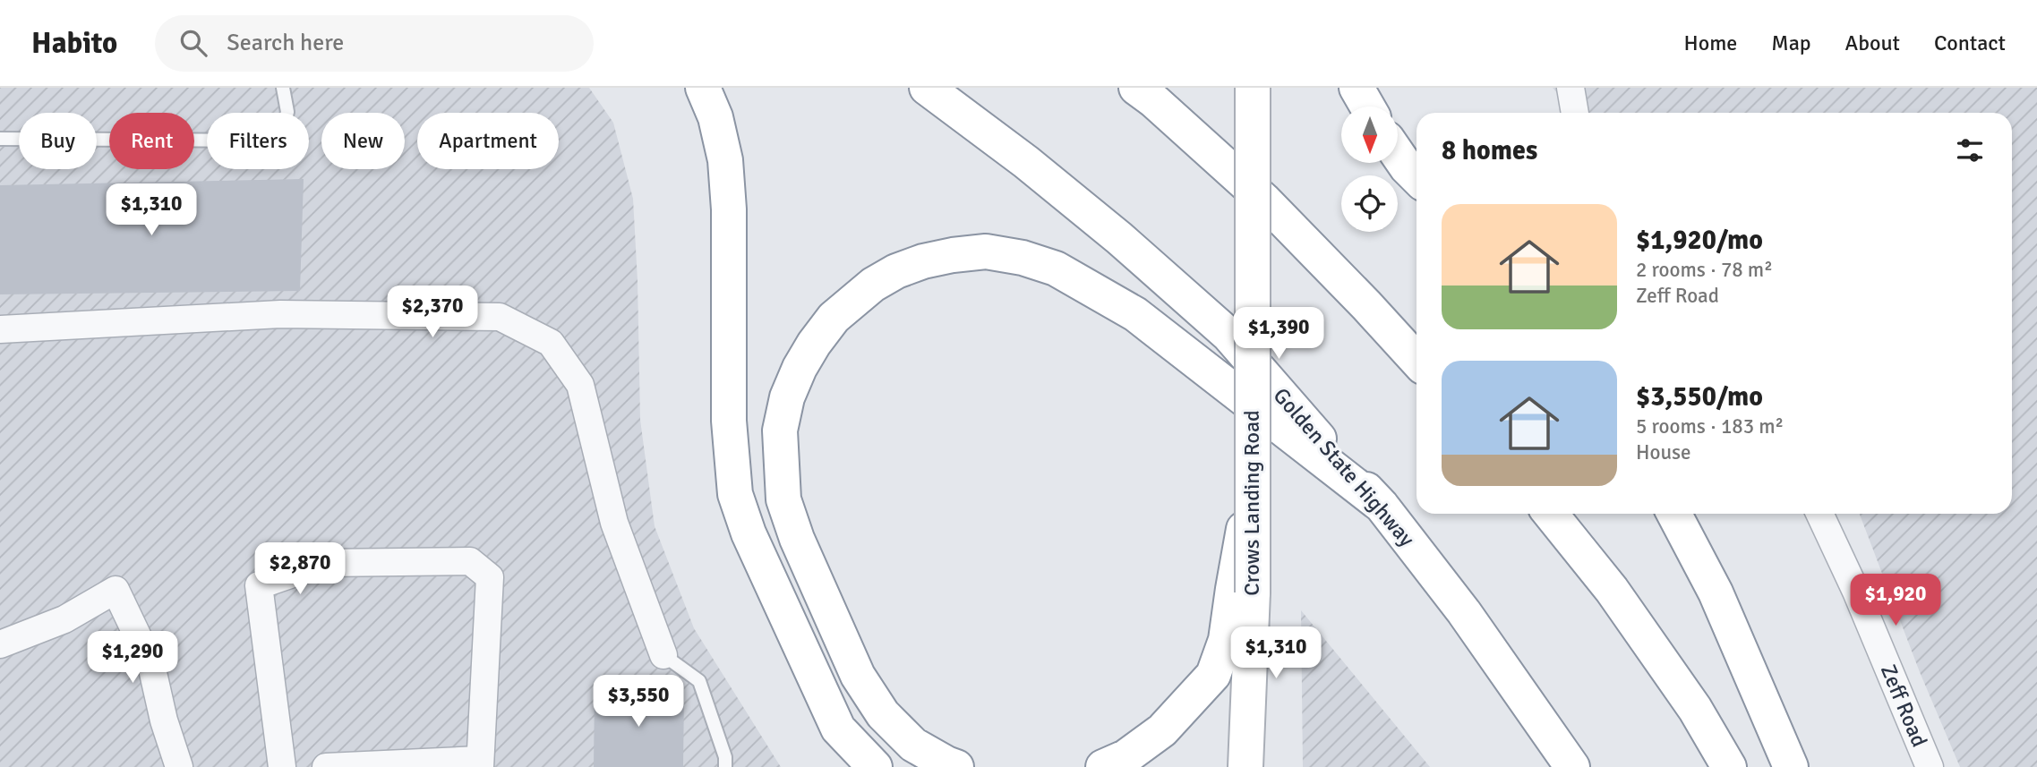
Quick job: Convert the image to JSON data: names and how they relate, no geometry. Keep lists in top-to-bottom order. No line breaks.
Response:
{"streets":{"main road":["Golden State Highway","Crows Landing Road"],"street":["Zeff Road"]},"north":"bottom","page":{"header":"Habito","search":"Search here","nav":["Home","Map","About","Contact"],"chip":["Buy","Rent","Filters","New","Apartment"],"heading":"8 homes","price":["$1,310","$2,370","$1,390","$2,870","$1,920","$1,310","$1,290","$3,550"],"list":[{"name":"$1,920/mo","note":"2 rooms · 78 m² · Zeff Road"},{"name":"$3,550/mo","note":"5 rooms · 183 m² · House"}]}}
